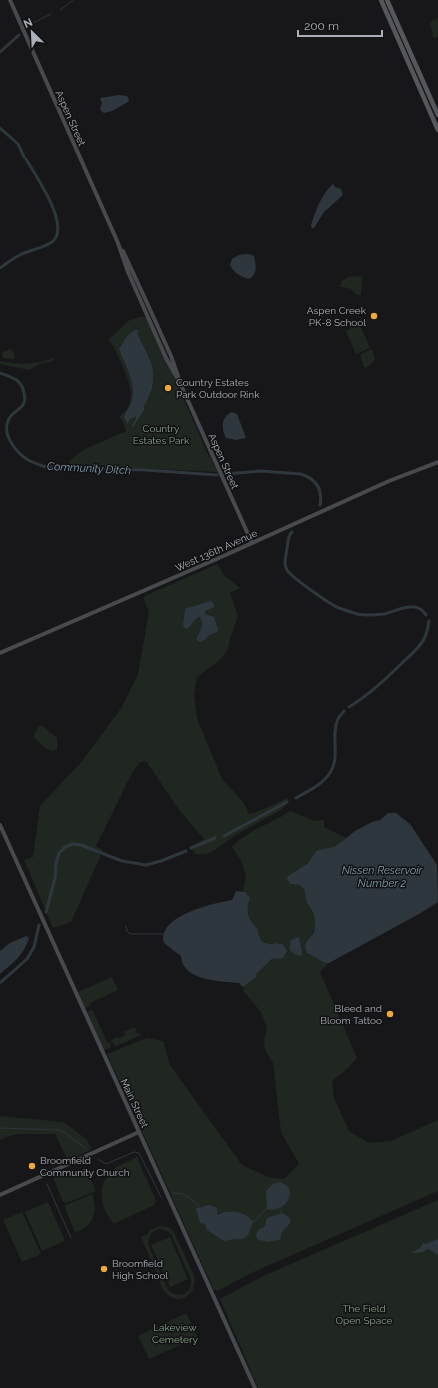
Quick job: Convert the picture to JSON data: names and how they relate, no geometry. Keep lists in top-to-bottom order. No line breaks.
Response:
{"streets":{"main road":["Aspen Street","West 136th Avenue","Main Street"]},"crossings":[["Aspen Street","West 136th Avenue"]],"water":["Community Ditch","Nissen Reservoir Number 2"],"parks":["Country Estates Park","The Field Open Space","Lakeview Cemetery"],"places":["Aspen Creek PK-8 School","Country Estates Park Outdoor Rink","Bleed and Bloom Tattoo","Broomfield Community Church","Broomfield High School"],"scale_bar":"200 m","north":"top left"}
